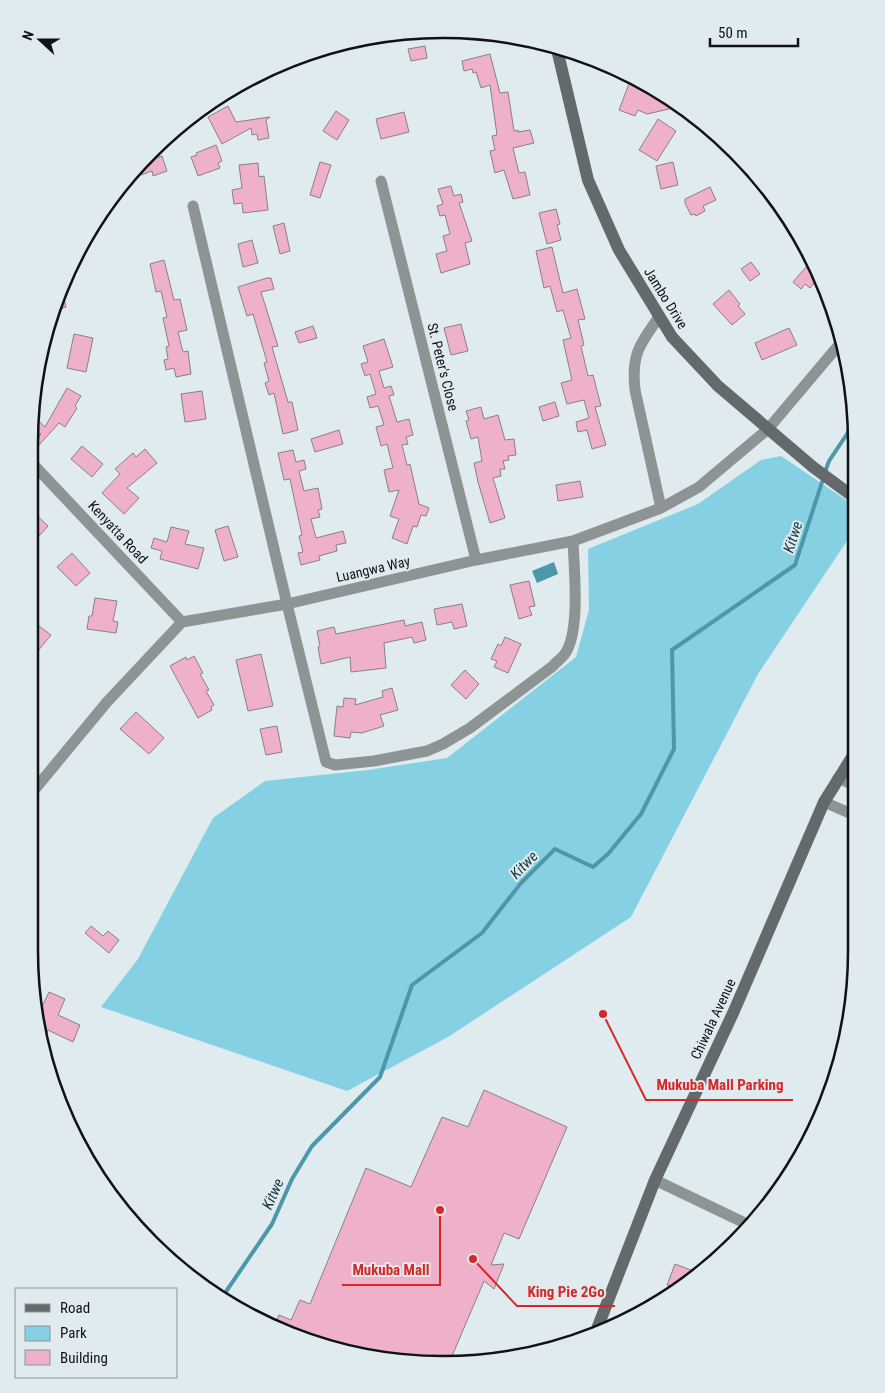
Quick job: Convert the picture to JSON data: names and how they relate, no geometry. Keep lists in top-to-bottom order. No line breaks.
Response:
{"streets":{"main road":["Jambo Drive","Chiwala Avenue"],"street":["St. Peter's Close","Kenyatta Road","Luangwa Way"]},"crossings":[["Jambo Drive","Luangwa Way"],["St. Peter's Close","Luangwa Way"],["Kenyatta Road","Luangwa Way"]],"water":["Kitwe"],"places":["Mukuba Mall Parking","Mukuba Mall","King Pie 2Go"],"legend":["Road","Park","Building"],"scale_bar":"50 m","north":"left"}
